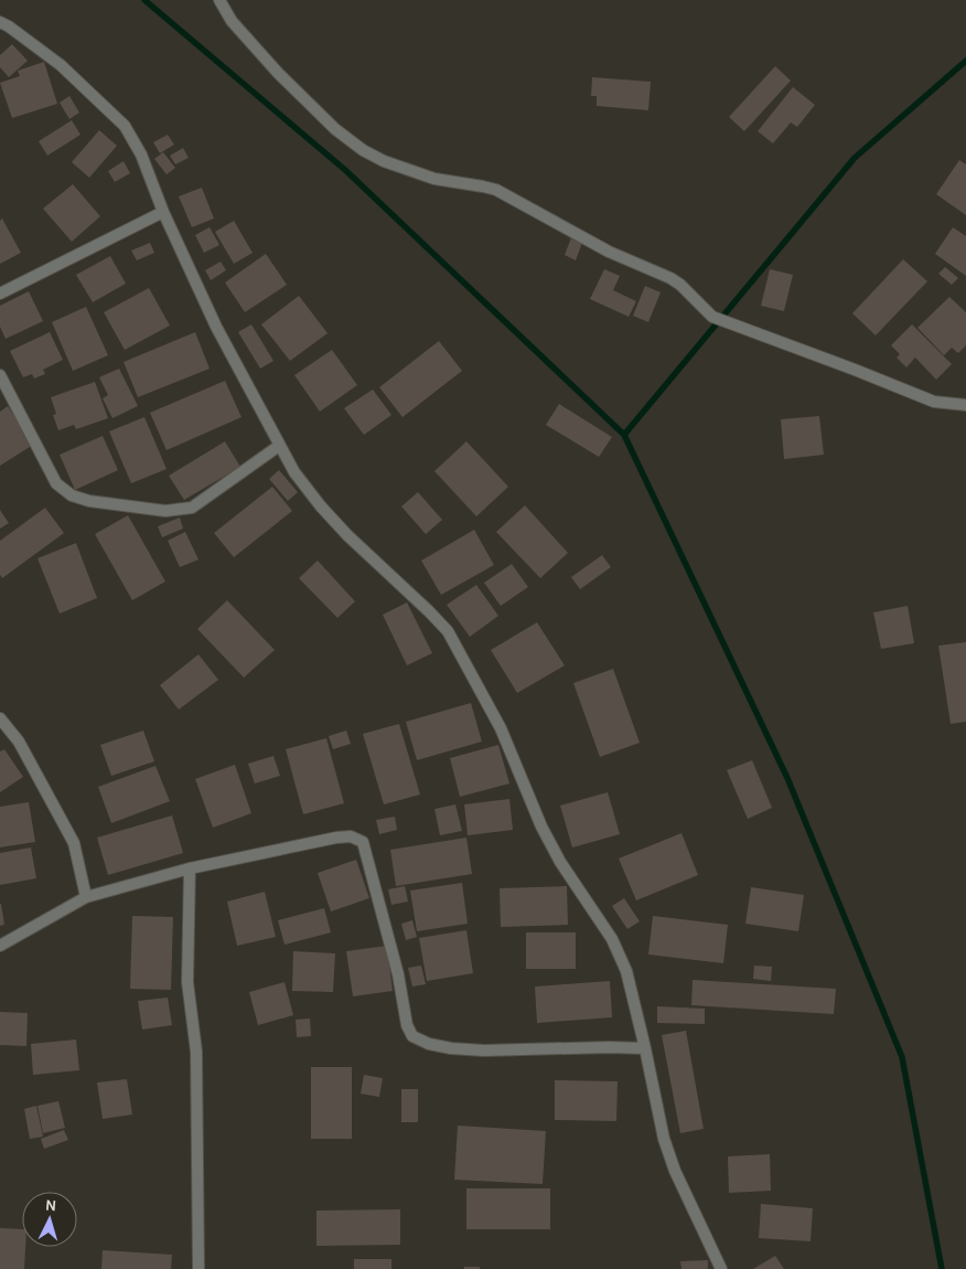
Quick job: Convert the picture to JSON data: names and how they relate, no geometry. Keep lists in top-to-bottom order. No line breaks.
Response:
{"north":"top"}
